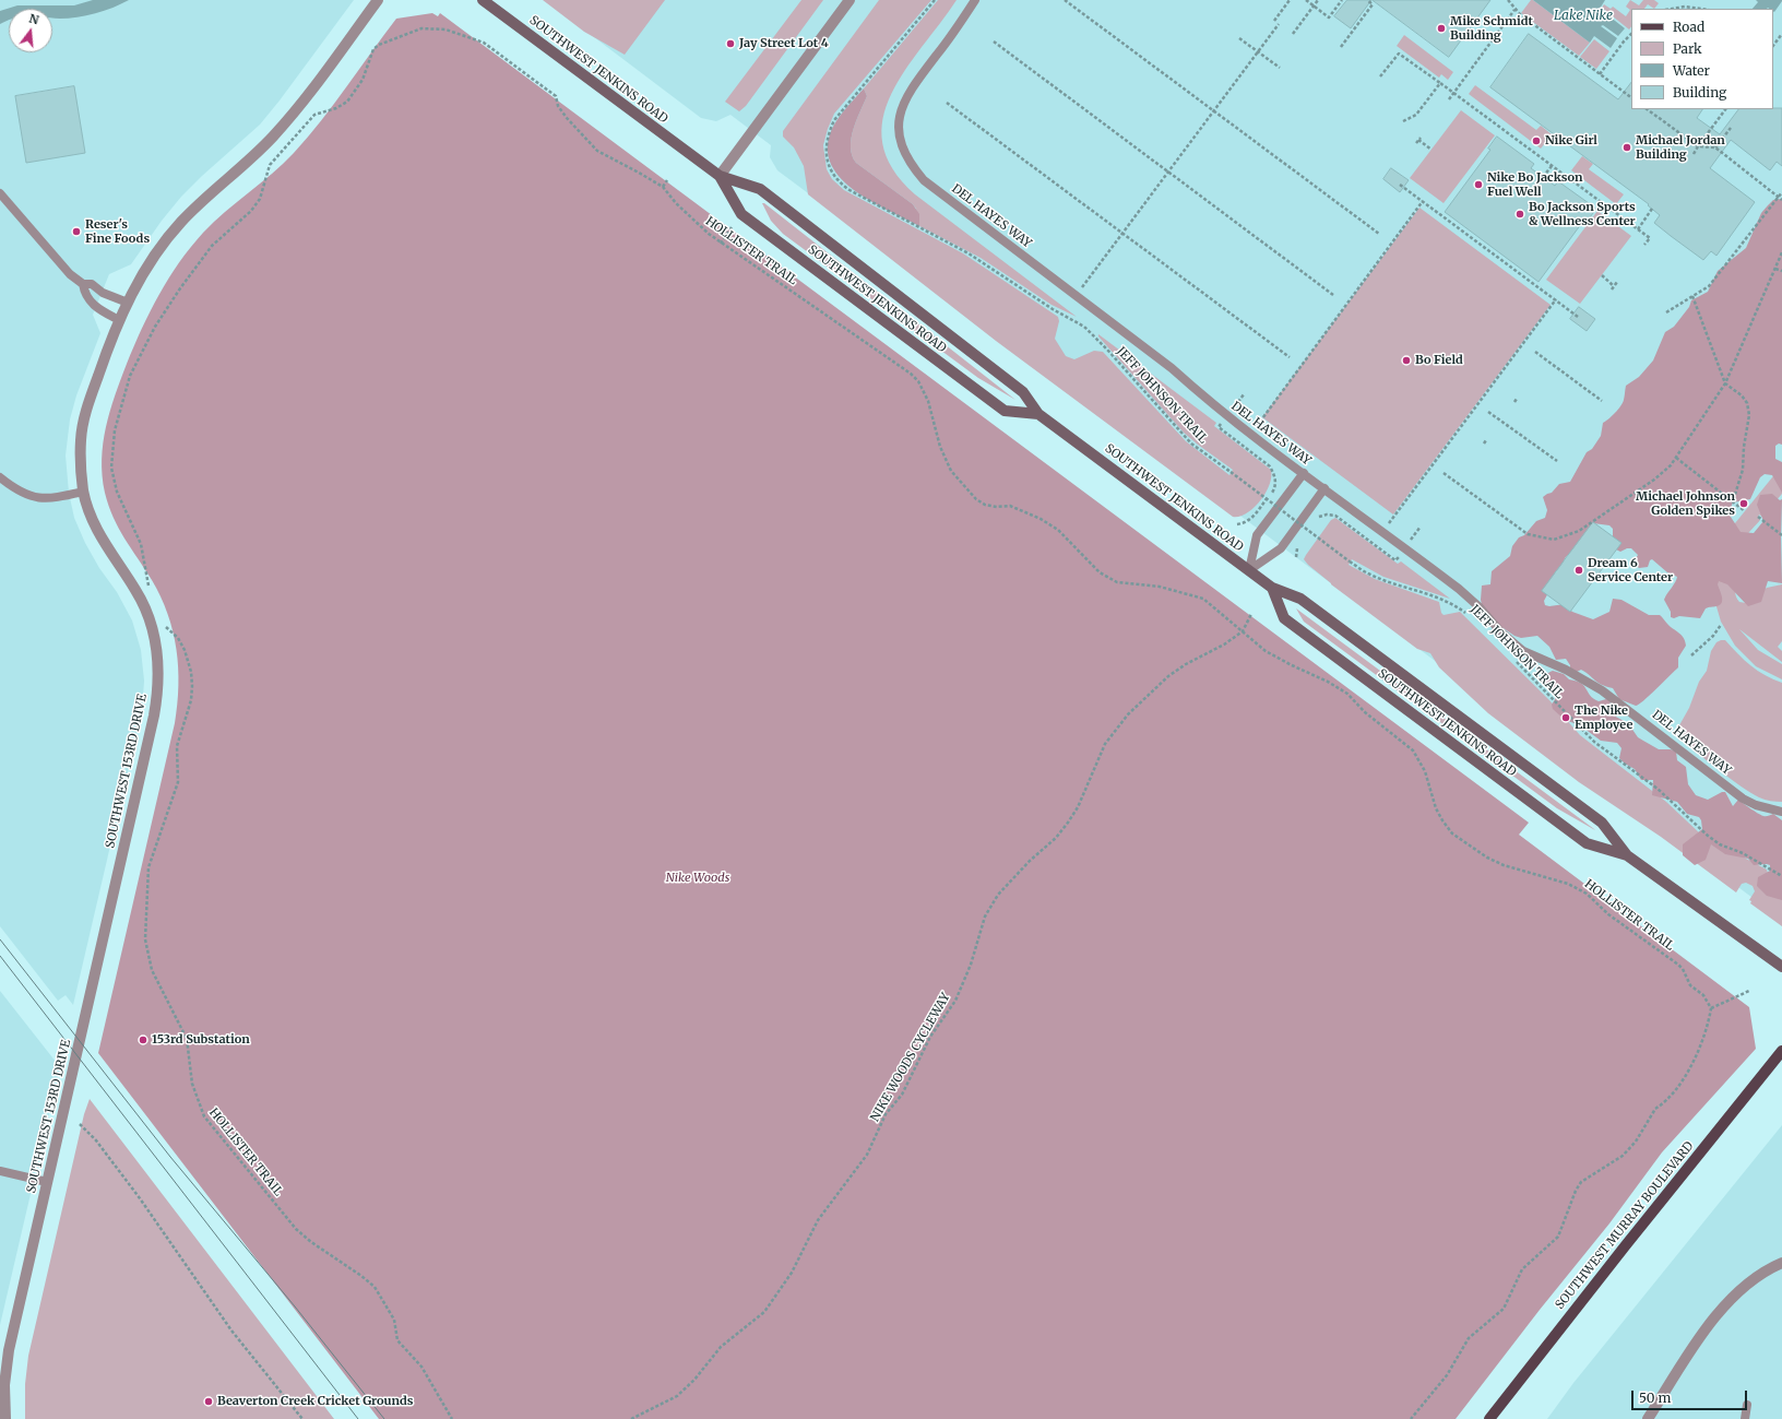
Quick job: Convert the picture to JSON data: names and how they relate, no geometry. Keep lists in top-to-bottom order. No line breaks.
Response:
{"streets":{"main road":["SOUTHWEST JENKINS ROAD","SOUTHWEST MURRAY BOULEVARD"],"street":["SOUTHWEST 153RD DRIVE"],"lane":["DEL HAYES WAY"],"path":["HOLLISTER TRAIL","JEFF JOHNSON TRAIL","NIKE WOODS CYCLEWAY"]},"crossings":[["HOLLISTER TRAIL","NIKE WOODS CYCLEWAY"]],"water":["Lake Nike"],"parks":["Nike Woods"],"places":["Mike Schmidt Building","Jay Street Lot 4","Nike Girl","Michael Jordan Building","Nike Bo Jackson Fuel Well","Bo Jackson Sports & Wellness Center","Reser's Fine Foods","Bo Field","Michael Johnson Golden Spikes","Dream 6 Service Center","The Nike Employee","153rd Substation","Beaverton Creek Cricket Grounds"],"legend":["Road","Park","Water","Building"],"scale_bar":"50 m","north":"top"}
